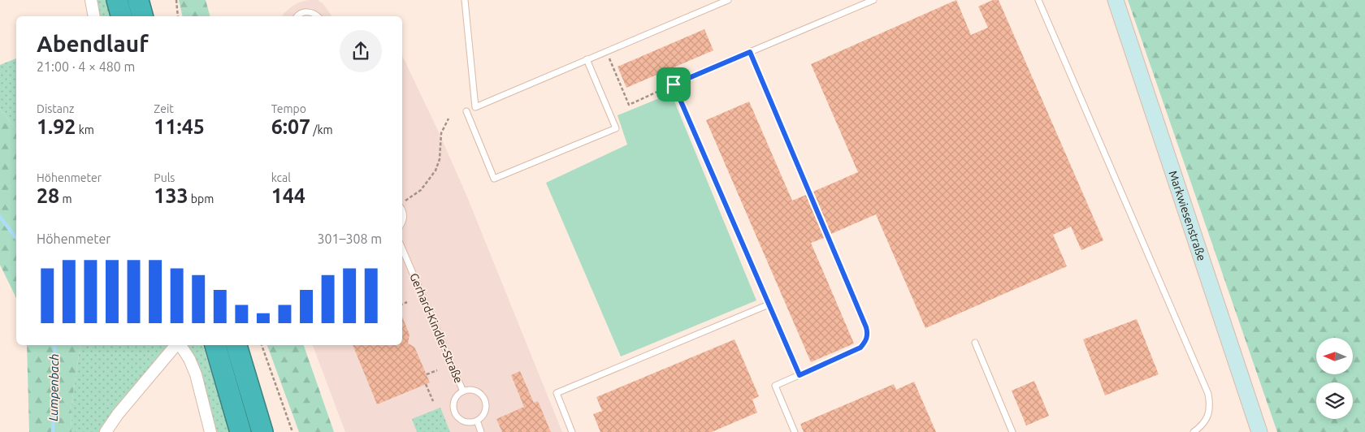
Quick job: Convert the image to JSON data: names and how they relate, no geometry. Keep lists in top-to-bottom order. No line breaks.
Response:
{"streets":{"street":["Markwiesenstraße"],"lane":["Gerhard-Kindler-Straße"]},"water":["Lumpenbach"],"north":"left","page":{"heading":["Abendlauf","21:00 · 4 × 480 m"],"stats":[["Distanz","1.92 km"],["Zeit","11:45"],["Tempo","6:07 /km"],["Höhenmeter","28 m"],["Puls","133 bpm"],["kcal","144"]],"chart":["Höhenmeter","301–308 m"]}}
